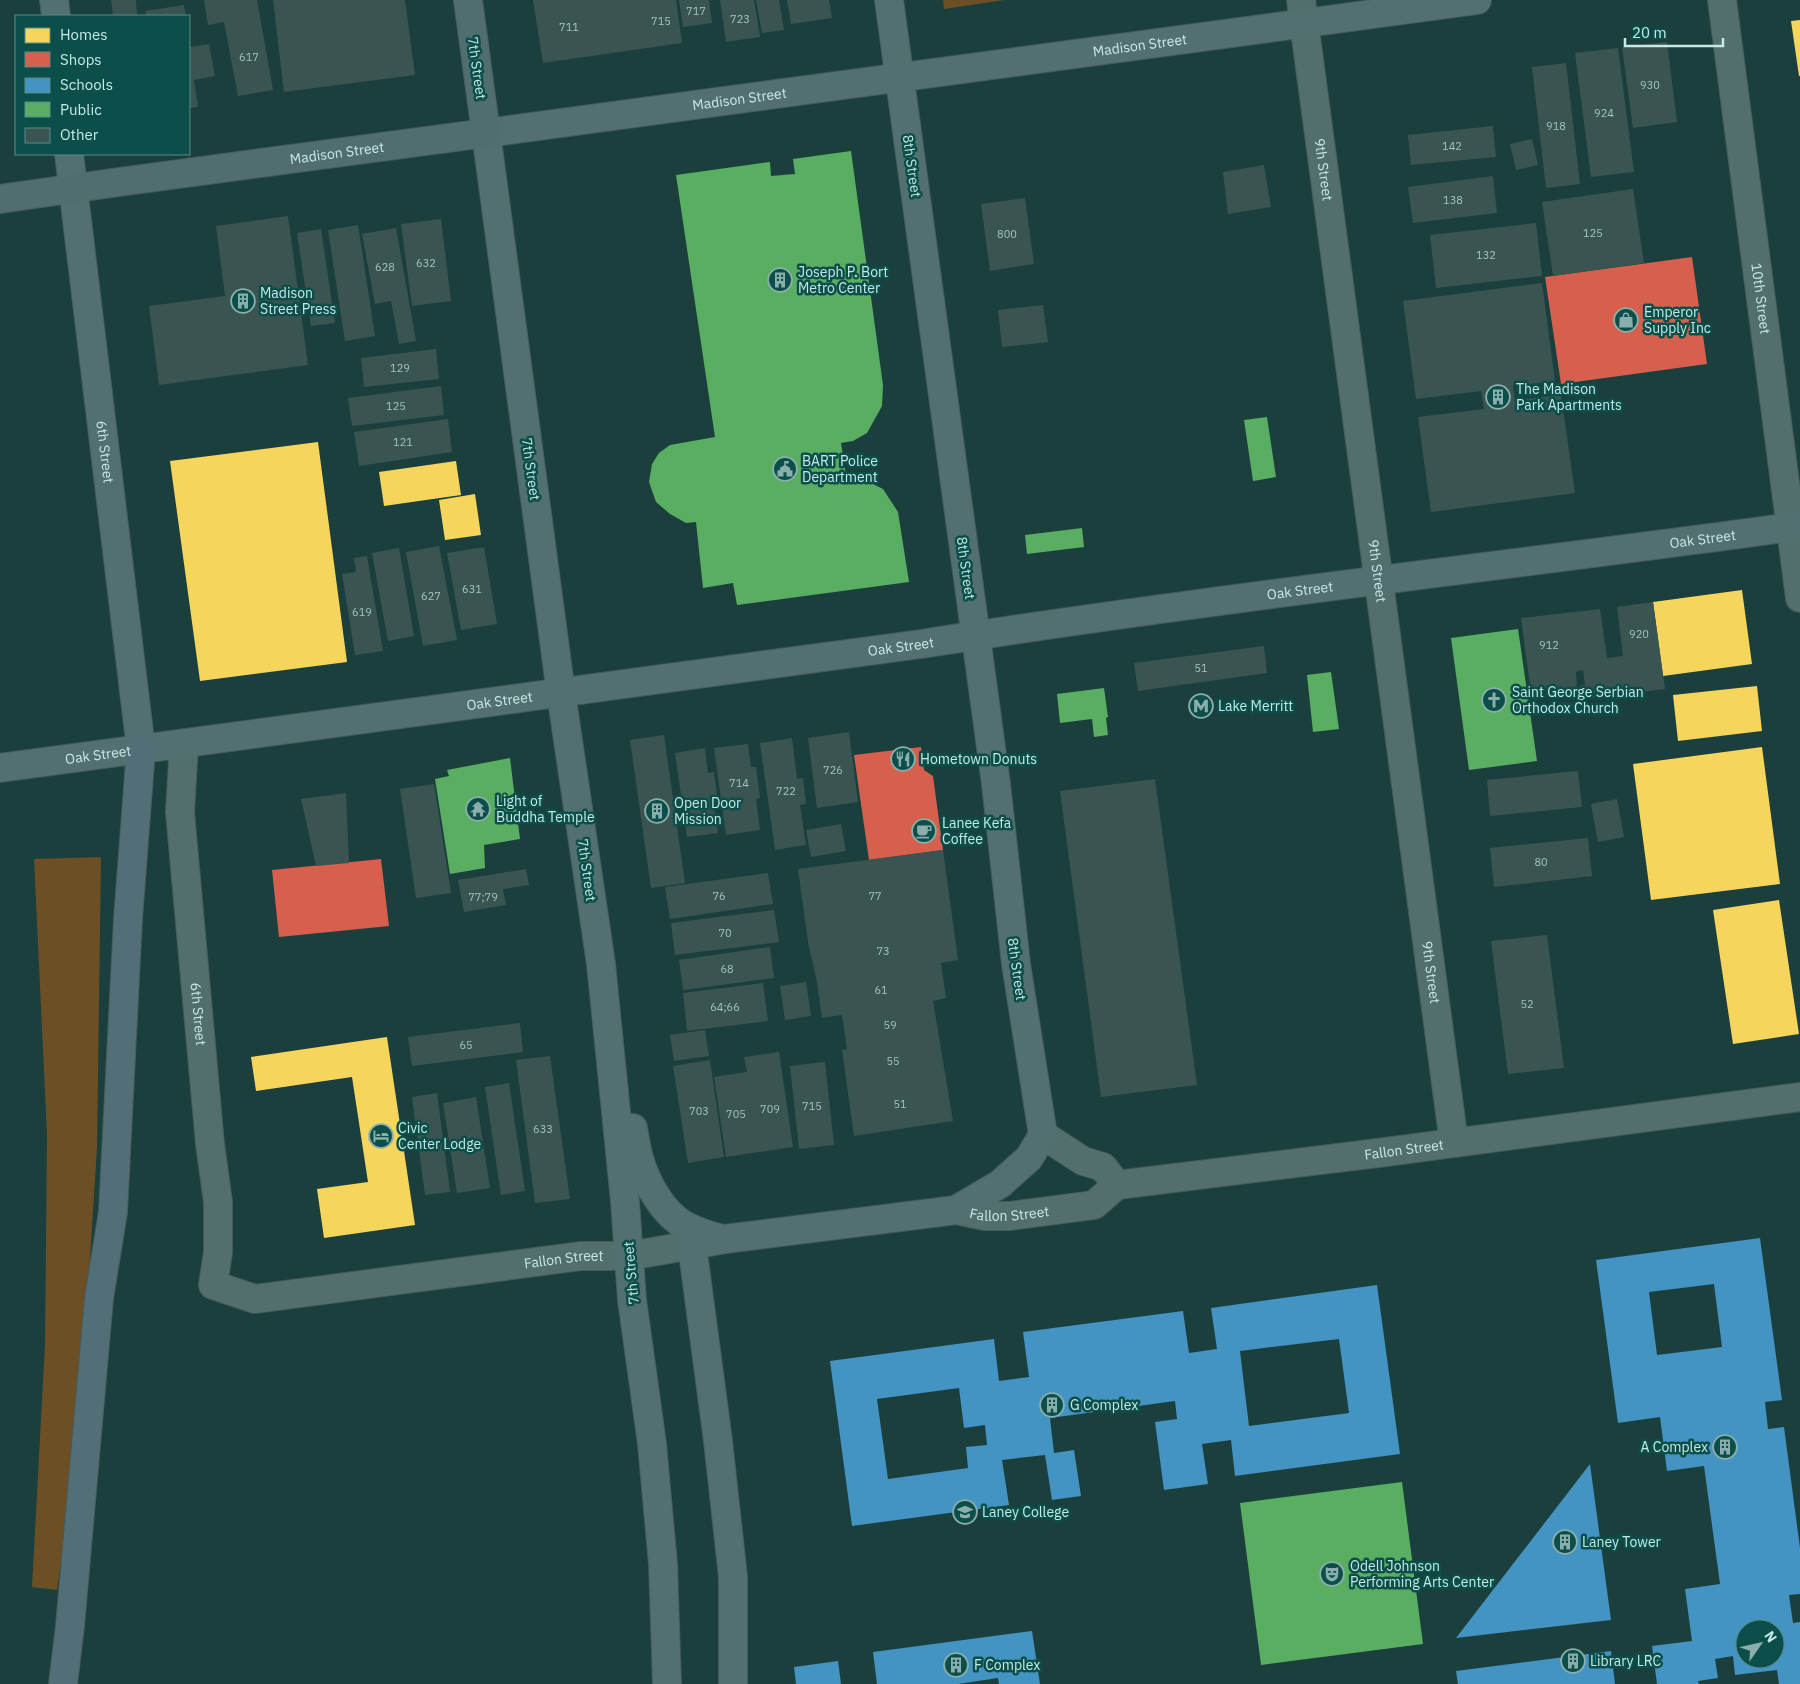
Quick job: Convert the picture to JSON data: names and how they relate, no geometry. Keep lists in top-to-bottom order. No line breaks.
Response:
{"streets":{"main road":["Madison Street","7th Street","8th Street","6th Street","Oak Street","Fallon Street"],"street":["9th Street","10th Street"]},"crossings":[["Madison Street","7th Street"],["Madison Street","8th Street"],["Madison Street","9th Street"],["Madison Street","6th Street"],["7th Street","Oak Street"],["7th Street","Fallon Street"],["8th Street","Oak Street"],["9th Street","Oak Street"],["9th Street","Fallon Street"],["10th Street","Oak Street"],["6th Street","Oak Street"],["6th Street","Fallon Street"]],"places":{"building":["Joseph P. Bort Metro Center","Madison Street Press","The Madison Park Apartments","Open Door Mission","G Complex","A Complex","Laney Tower","Library LRC","F Complex"],"shop":["Emperor Supply Inc"],"public building":["BART Police Department"],"church":["Saint George Serbian Orthodox Church"],"metro station":["Lake Merritt"],"restaurant":["Hometown Donuts"],"temple":["Light of Buddha Temple"],"cafe":["Lanee Kefa Coffee"],"hotel":["Civic Center Lodge"],"school or university":["Laney College"],"theatre":["Odell Johnson Performing Arts Center"]},"house_numbers":["717","723","715","711","617","930","924","918","142","138","125","800","132","632","628","129","125","121","631","627","619","920","912","51","726","714","722","80","76","77","77;79","70","73","68","61","52","64;66","59","65","55","51","715","709","703","705","633"],"legend":["Homes","Shops","Schools","Public","Other"],"scale_bar":"20 m","north":"top right"}
